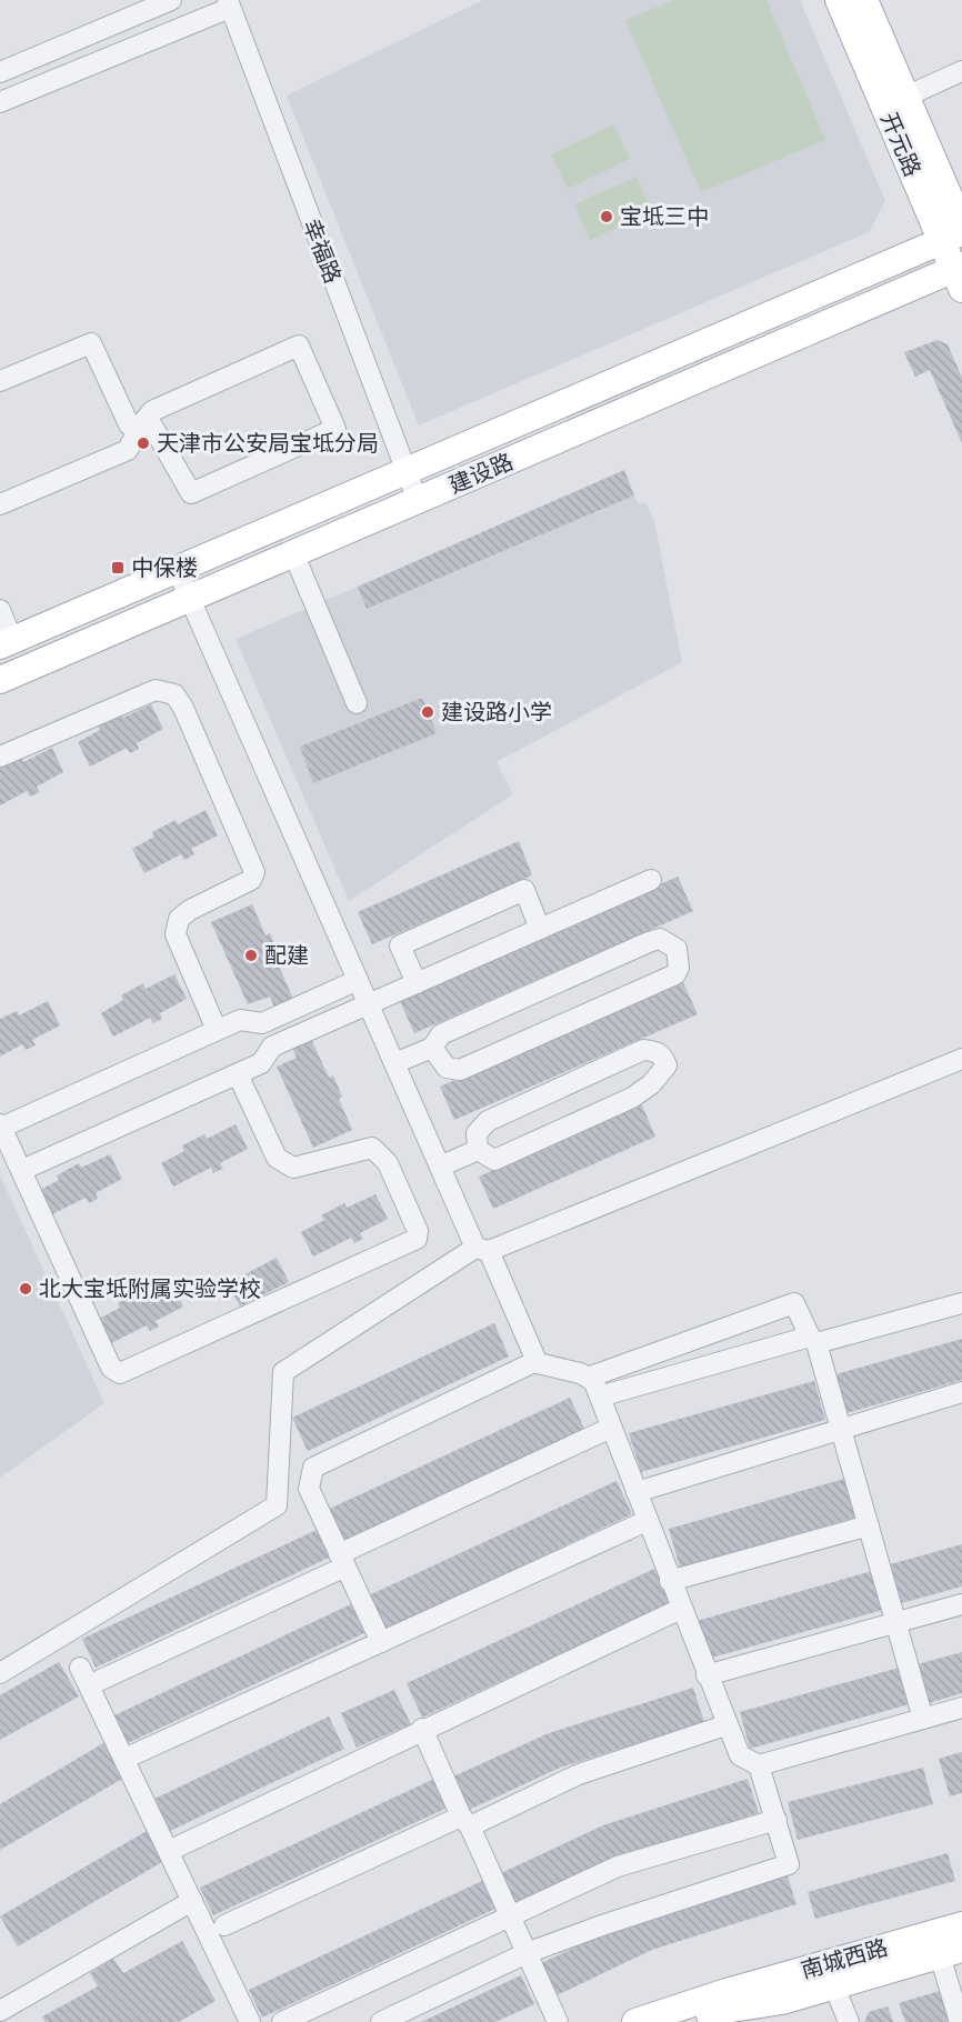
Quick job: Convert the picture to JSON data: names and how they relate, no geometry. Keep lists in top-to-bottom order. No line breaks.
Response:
{"streets":{"main road":["开元路","建设路","南城西路"],"street":["幸福路"]},"crossings":[["开元路","建设路"],["幸福路","建设路"]],"places":{"other":["宝坻三中","天津市公安局宝坻分局","建设路小学","配建","北大宝坻附属实验学校"],"transit":["中保楼"]}}
